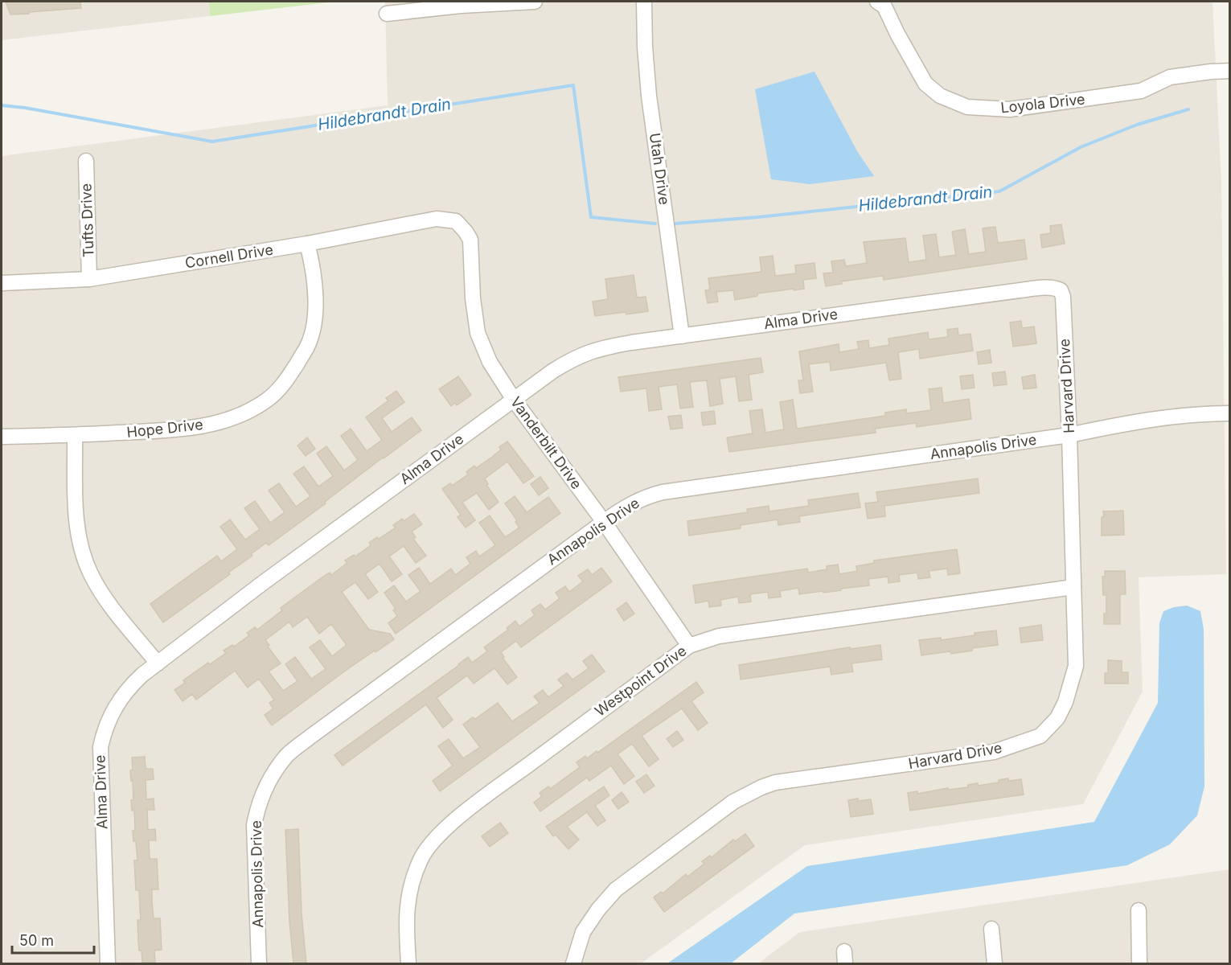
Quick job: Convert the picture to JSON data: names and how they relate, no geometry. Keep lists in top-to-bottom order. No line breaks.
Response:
{"streets":{"street":["Loyola Drive","Utah Drive","Tufts Drive","Cornell Drive","Alma Drive","Harvard Drive","Hope Drive","Vanderbilt Drive","Annapolis Drive","Westpoint Drive"]},"crossings":[["Utah Drive","Alma Drive"],["Tufts Drive","Cornell Drive"],["Cornell Drive","Hope Drive"],["Cornell Drive","Vanderbilt Drive"],["Alma Drive","Harvard Drive"],["Alma Drive","Vanderbilt Drive"],["Harvard Drive","Annapolis Drive"],["Harvard Drive","Westpoint Drive"],["Vanderbilt Drive","Annapolis Drive"],["Vanderbilt Drive","Westpoint Drive"]],"water":["Hildebrandt Drain"],"scale_bar":"50 m"}
